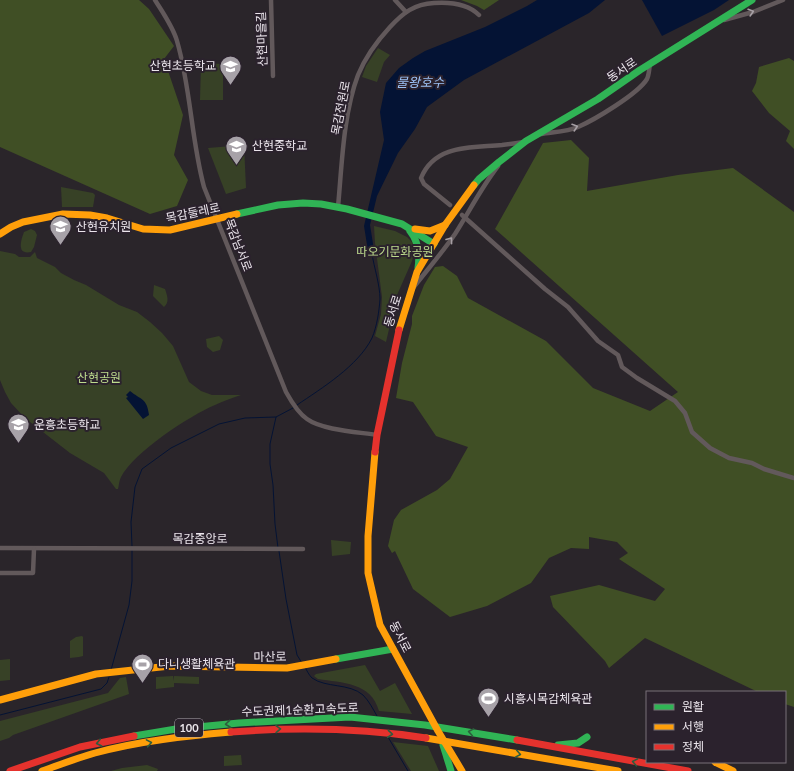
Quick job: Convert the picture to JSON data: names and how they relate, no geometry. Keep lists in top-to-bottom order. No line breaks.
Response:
{"streets":{"main road":["동서로","목감둘레로","마산로","수도권제1순환고속도로","100"],"street":["산현마을길","목감전원로","목감남서로","목감중앙로"]},"crossings":[["동서로","목감남서로"],["동서로","마산로"],["목감전원로","목감둘레로"],["목감둘레로","목감남서로"]],"water":["물왕호수"],"parks":["따오기문화공원","산현공원"],"places":{"school or university":["산현초등학교","산현중학교","산현유치원","운흥초등학교"],"sports":["다니생활체육관","시흥시목감체육관"]},"legend":["원활","서행","정체"]}
